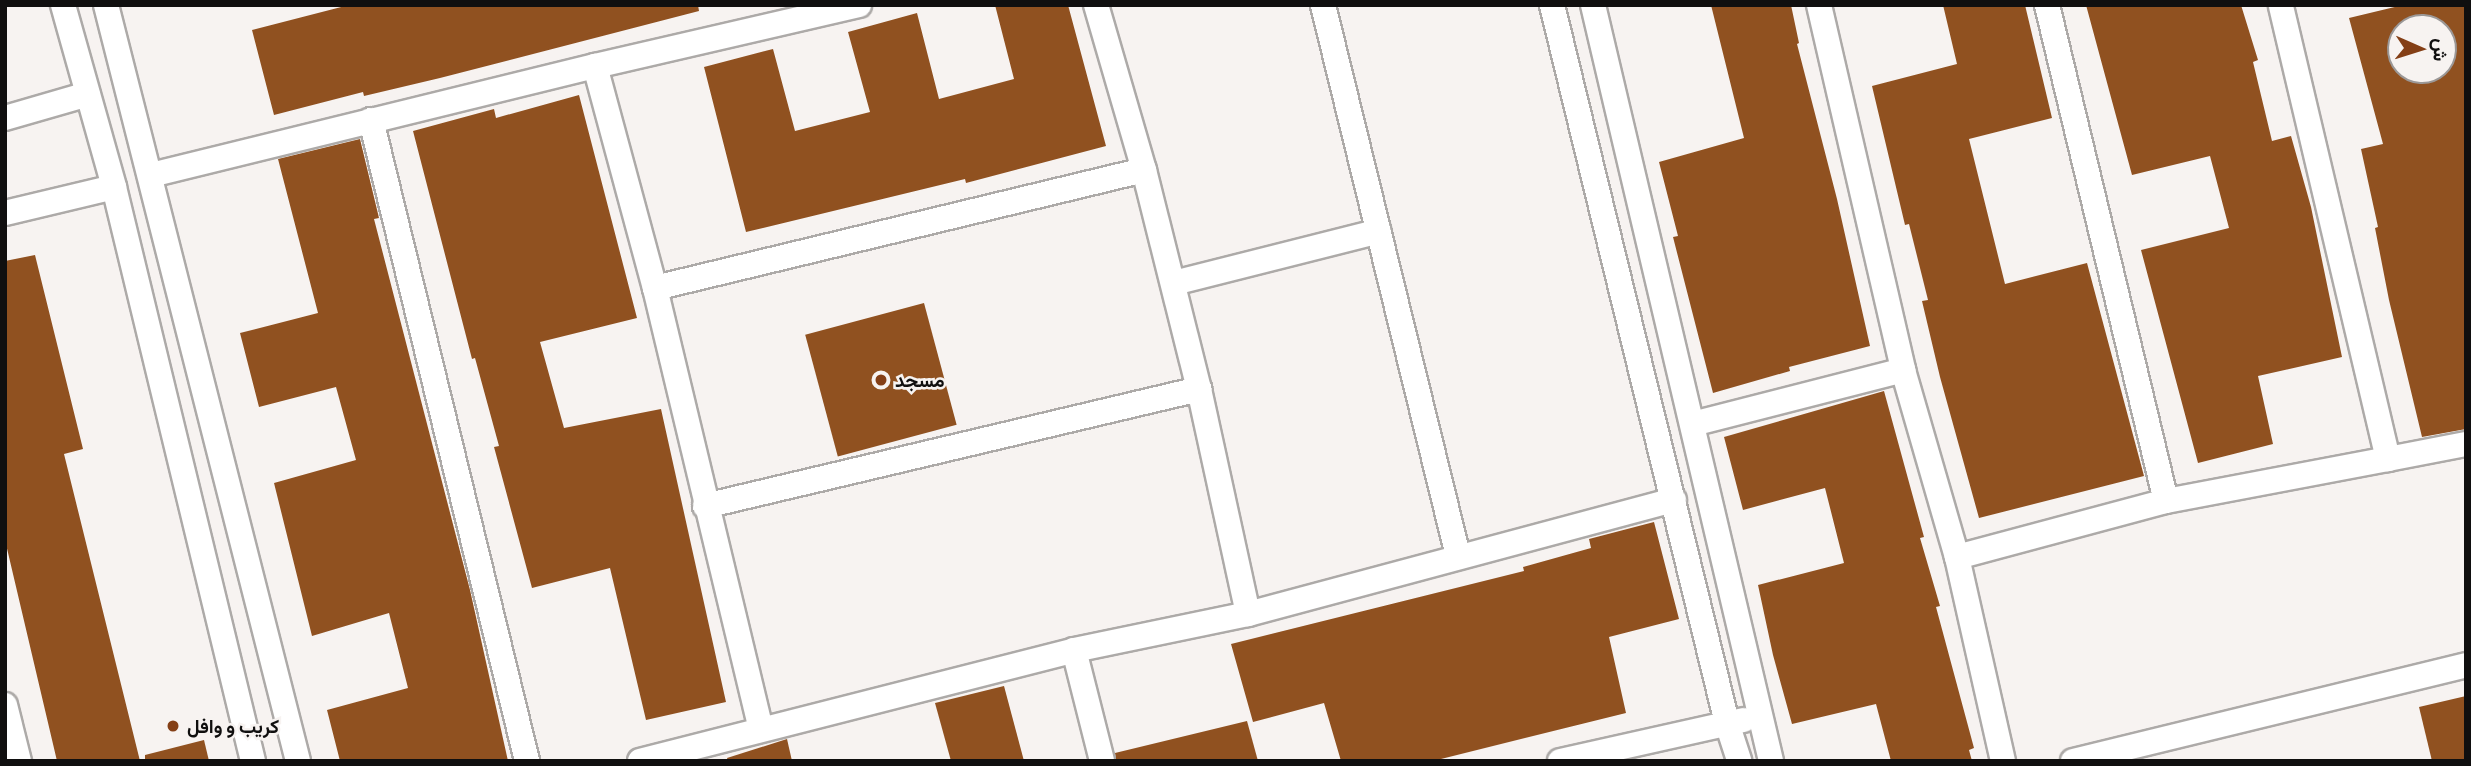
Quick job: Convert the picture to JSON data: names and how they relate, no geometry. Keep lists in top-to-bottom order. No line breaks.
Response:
{"places":["مسجد","كريب و وافل"],"north":"right"}
